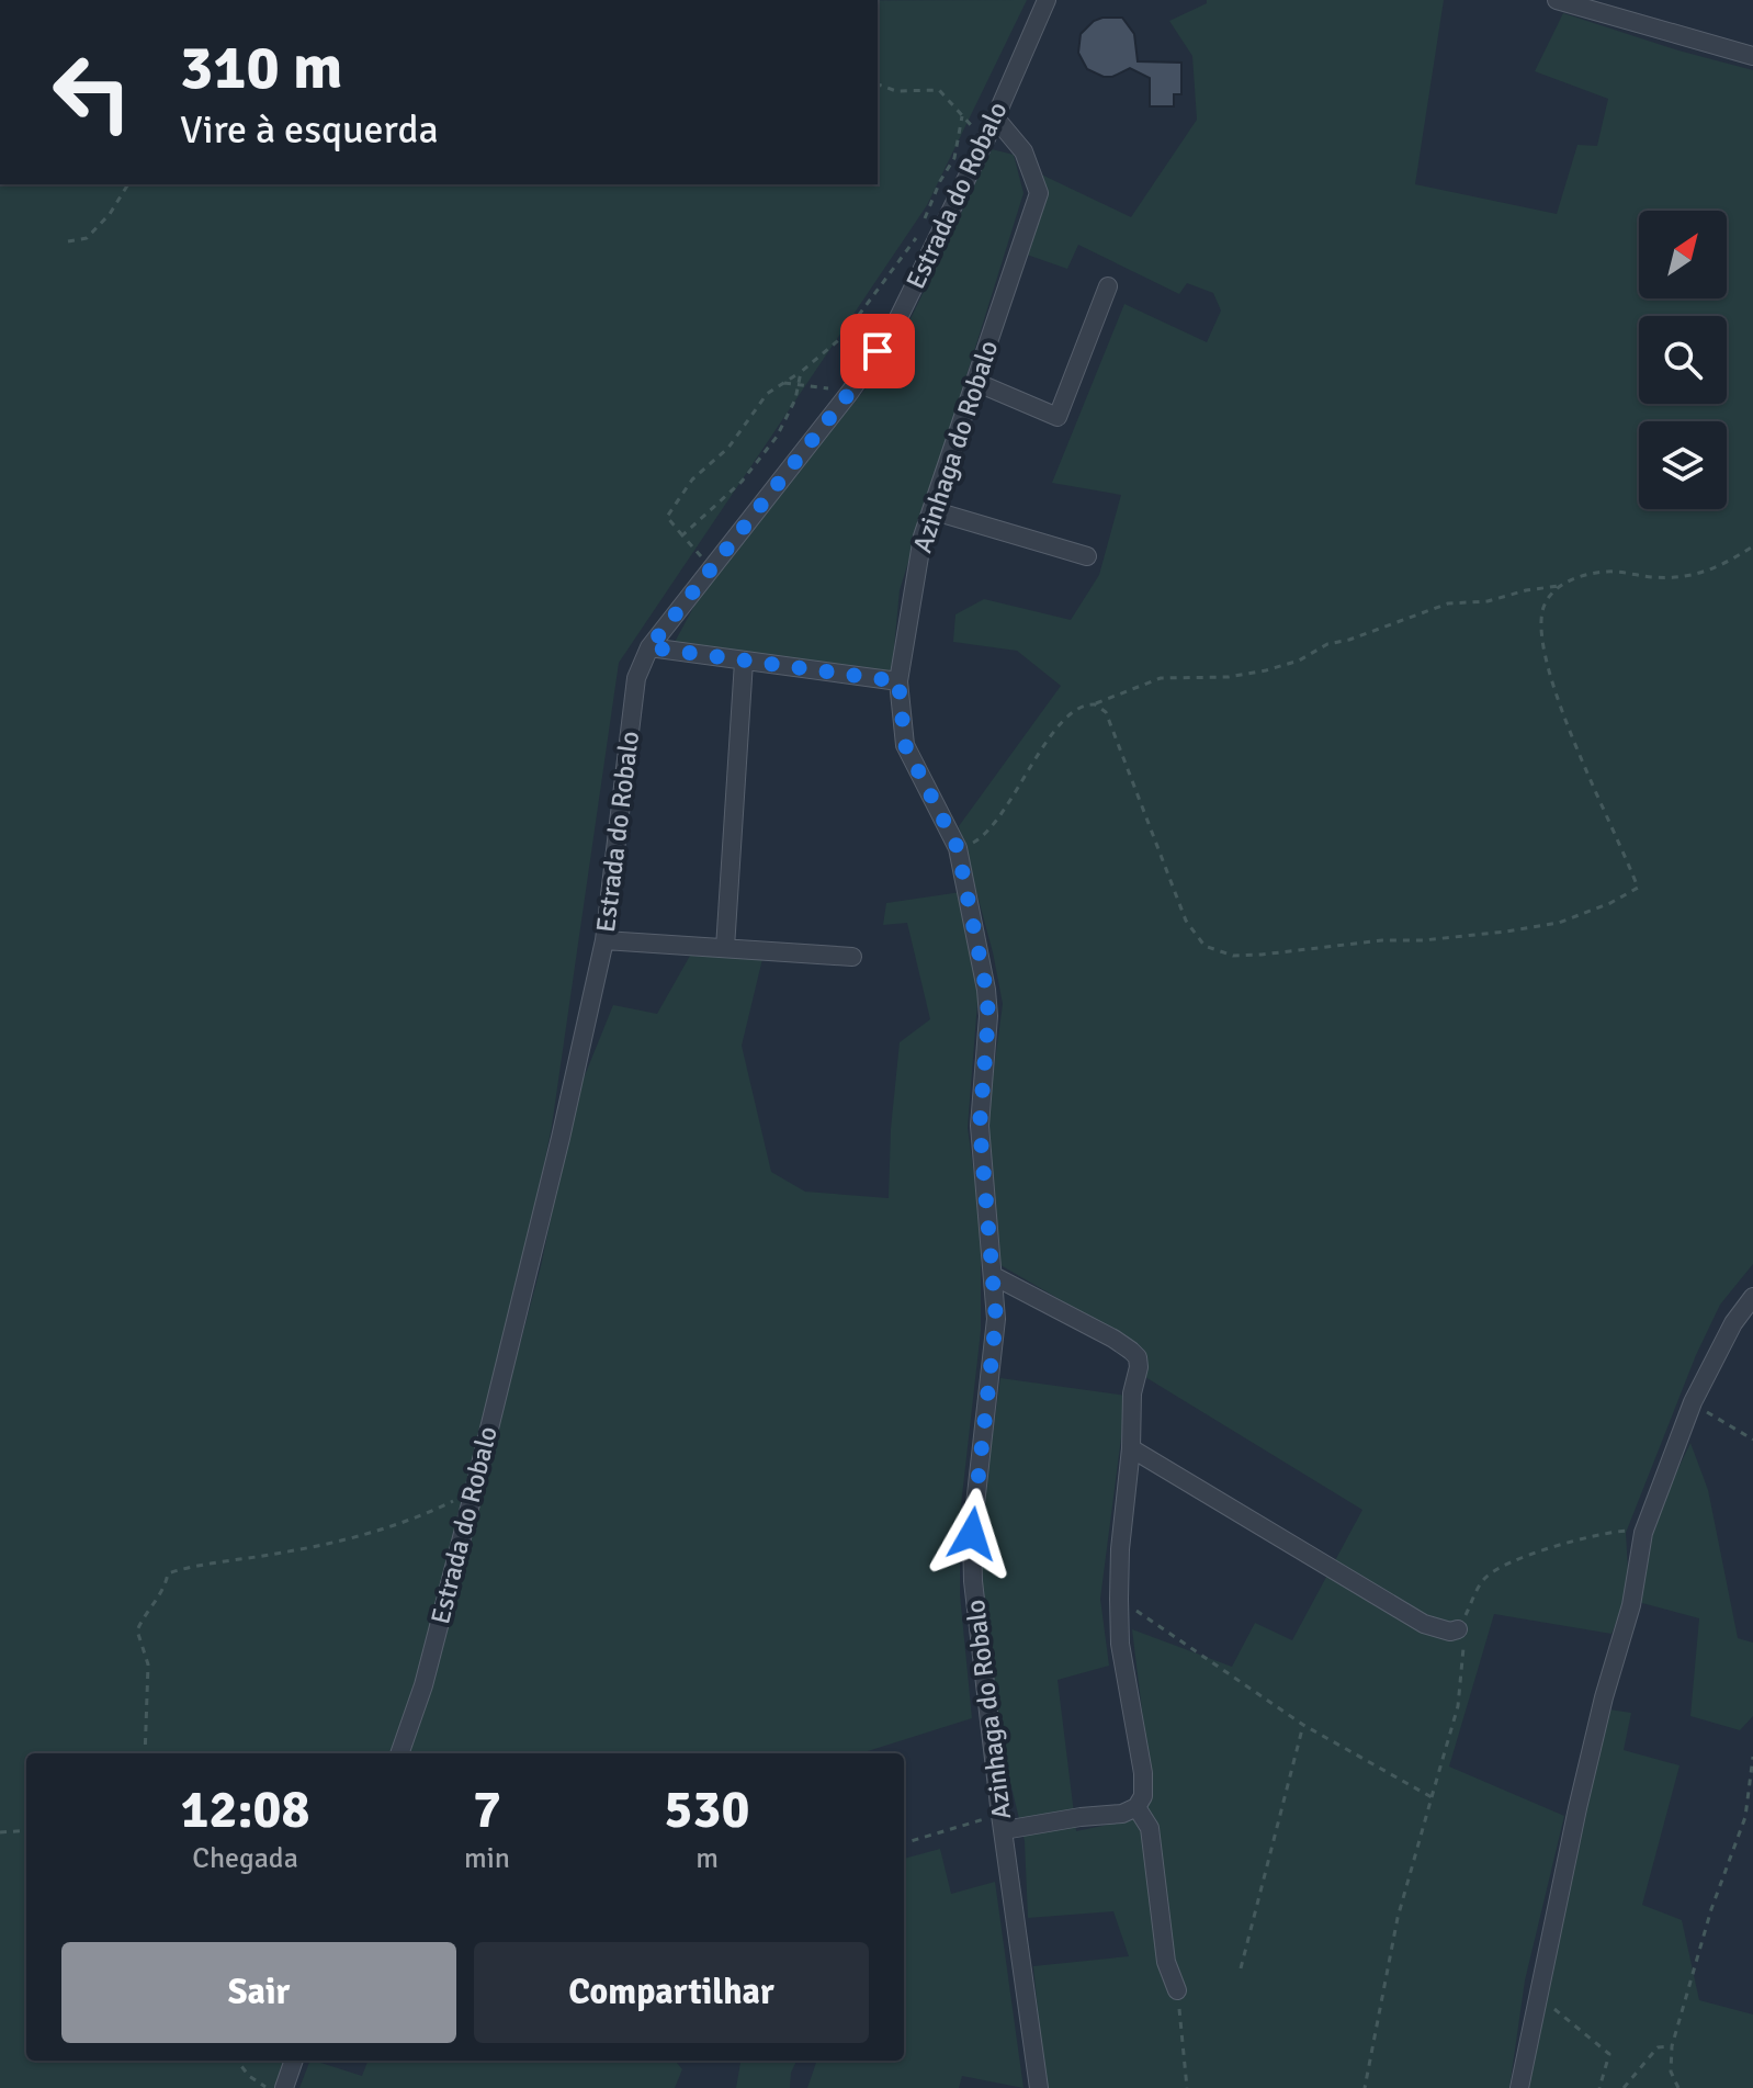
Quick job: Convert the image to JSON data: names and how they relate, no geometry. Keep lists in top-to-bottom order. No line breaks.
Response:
{"streets":{"street":["Estrada do Robalo","Azinhaga do Robalo"]},"crossings":[["Estrada do Robalo","Azinhaga do Robalo"]],"north":"top right","page":{"turn":["310 m","Vire à esquerda"],"eta":["12:08","Chegada","7","min","530","m"],"buttons":["Sair","Compartilhar"]}}
